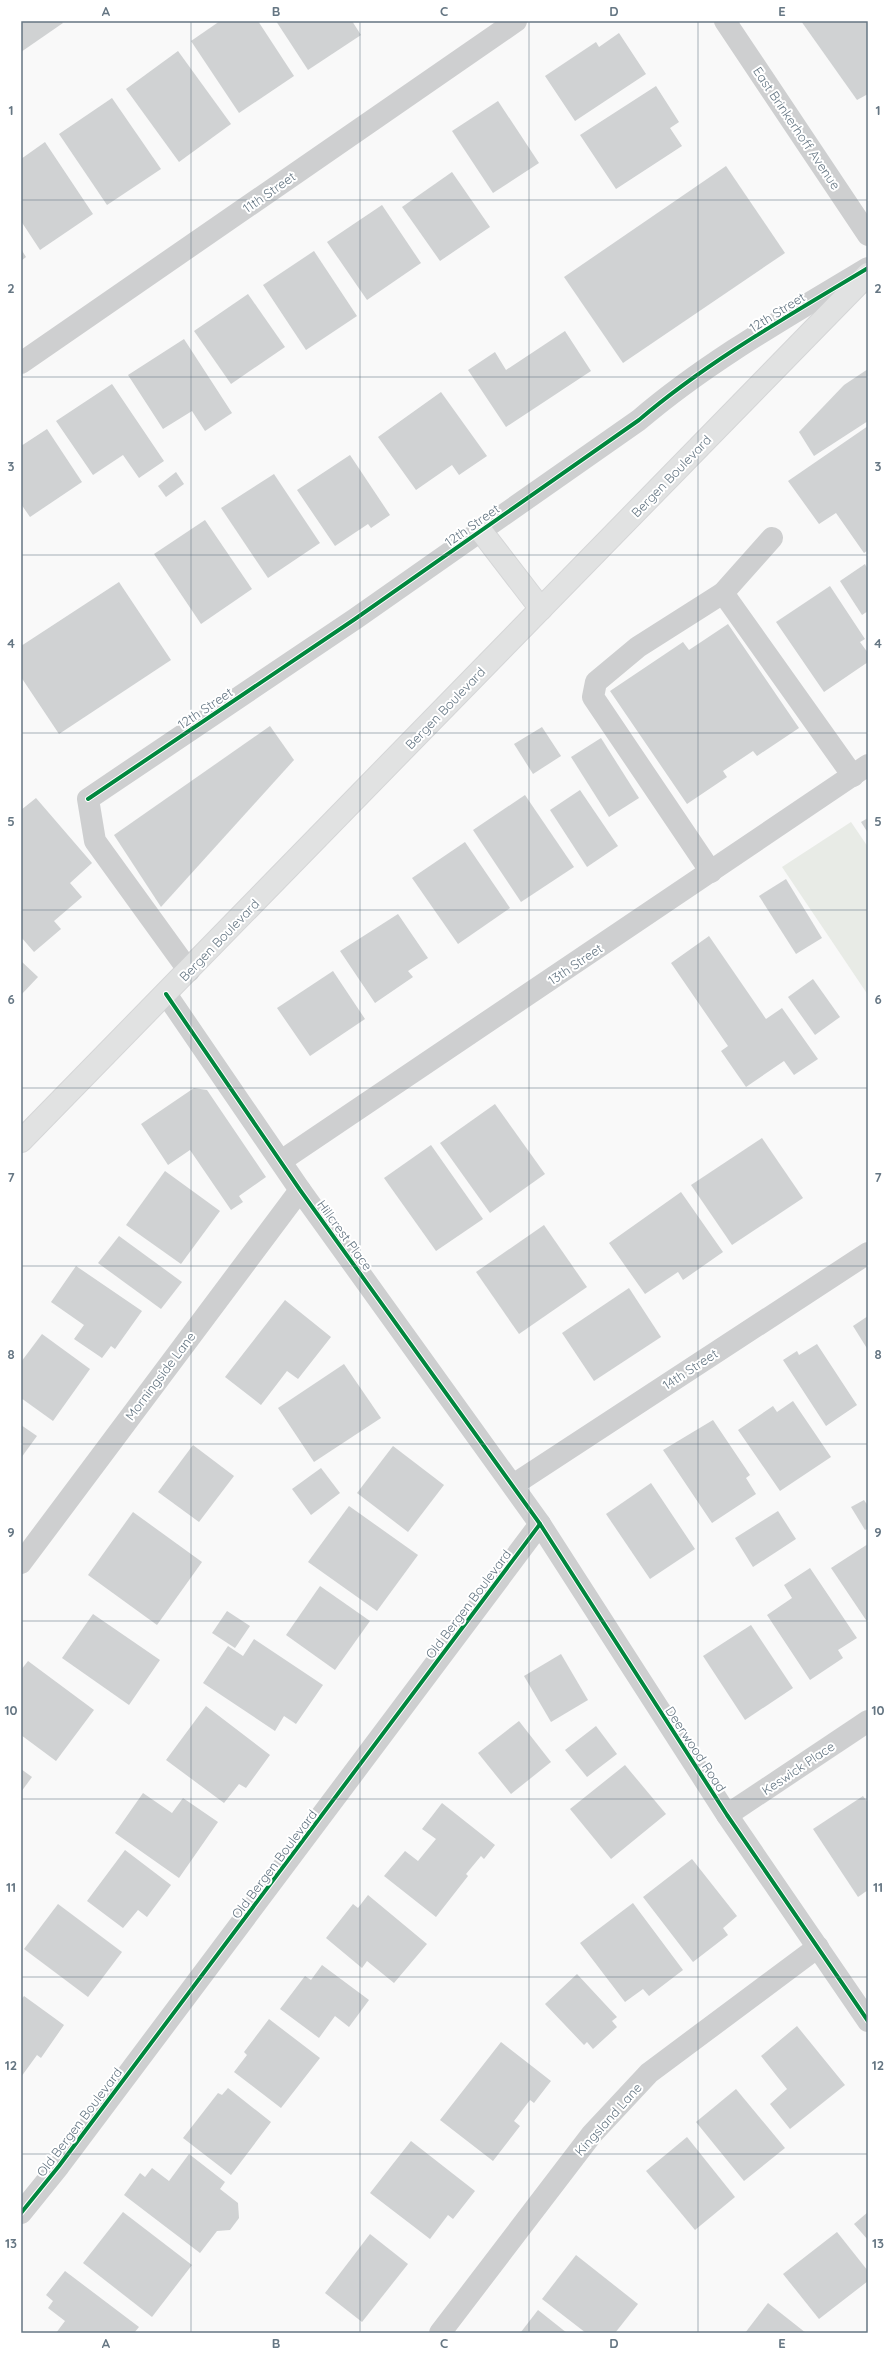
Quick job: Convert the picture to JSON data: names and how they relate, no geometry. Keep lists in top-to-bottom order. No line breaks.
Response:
{"streets":{"main road":["Bergen Boulevard"],"street":["East Brinkerhoff Avenue","11th Street","12th Street","13th Street","Hillcrest Place","14th Street","Morningside Lane","Old Bergen Boulevard","Deerwood Road","Keswick Place","Kingsland Lane"]},"crossings":[["12th Street","Bergen Boulevard"],["Bergen Boulevard","Hillcrest Place"],["13th Street","Hillcrest Place"],["Hillcrest Place","14th Street"],["Hillcrest Place","Morningside Lane"],["Hillcrest Place","Deerwood Road"],["14th Street","Deerwood Road"],["Old Bergen Boulevard","Deerwood Road"],["Deerwood Road","Keswick Place"],["Deerwood Road","Kingsland Lane"]],"grid":{"columns":["A","B","C","D","E"],"rows":["1","2","3","4","5","6","7","8","9","10","11","12","13"]}}
